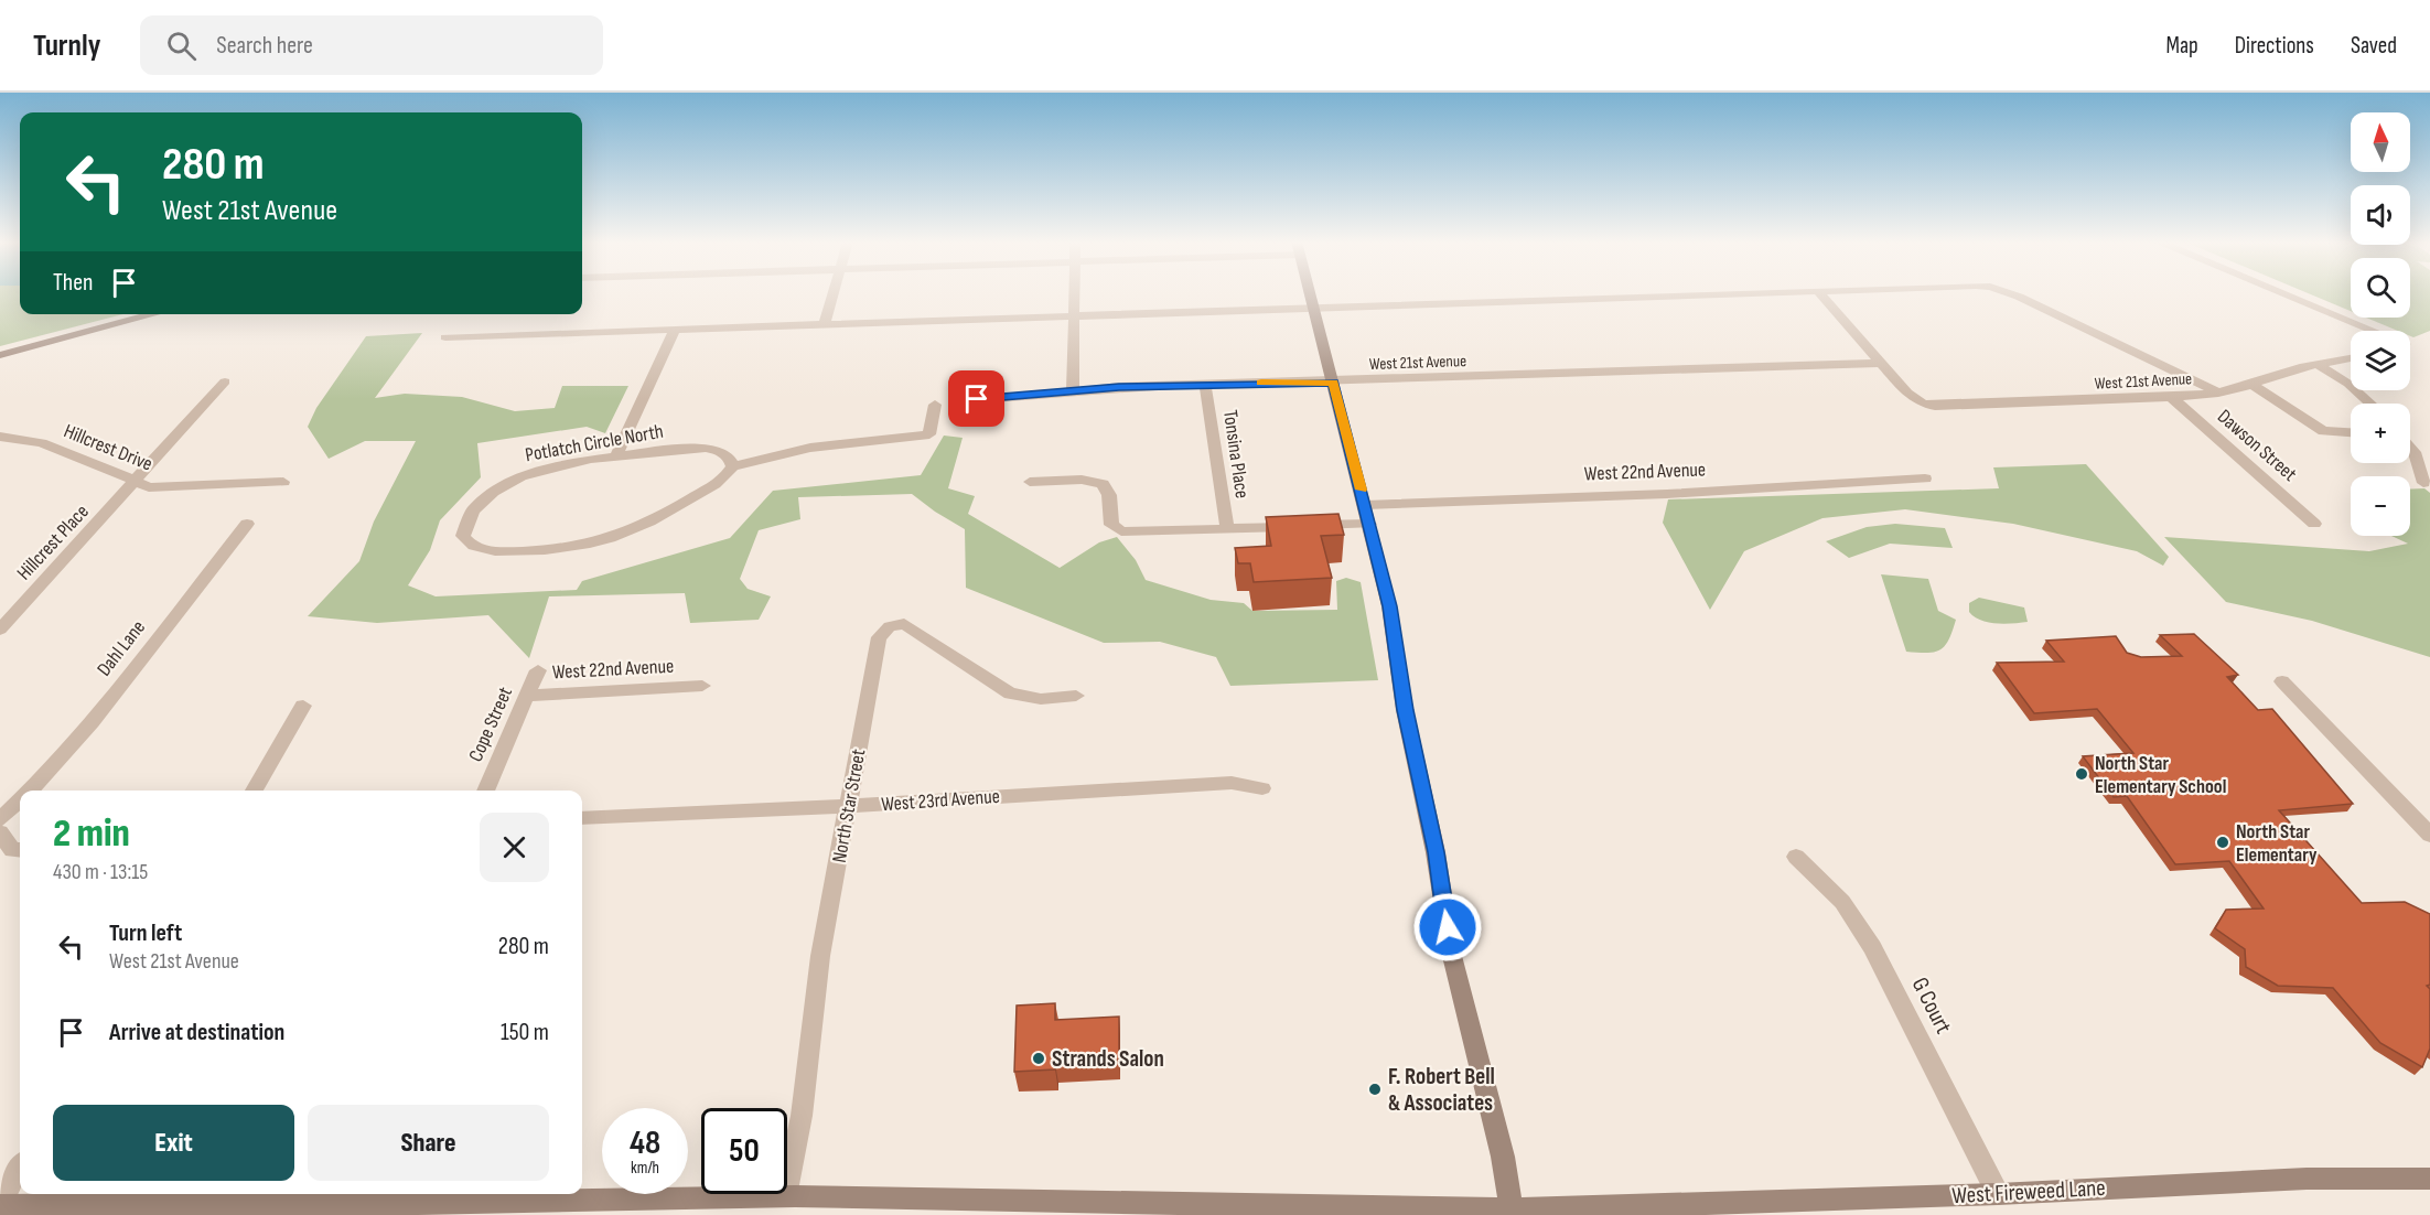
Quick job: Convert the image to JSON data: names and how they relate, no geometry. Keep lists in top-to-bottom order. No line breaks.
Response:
{"streets":{"main road":["West Fireweed Lane"],"street":["West 21st Avenue","Potlatch Circle North","Dawson Street","Hillcrest Drive","Tonsina Place","West 22nd Avenue","Hillcrest Place","Dahl Lane","Cope Street","West 23rd Avenue","North Star Street","G Court"]},"crossings":[["West 21st Avenue","Dawson Street"],["West 21st Avenue","Tonsina Place"],["Hillcrest Drive","Hillcrest Place"],["West 22nd Avenue","Cope Street"],["West 23rd Avenue","North Star Street"],["North Star Street","West Fireweed Lane"],["G Court","West Fireweed Lane"]],"places":["North Star Elementary School","North Star Elementary","Strands Salon","F. Robert Bell & Associates"],"north":"top","page":{"header":"Turnly","search":"Search here","nav":["Map","Directions","Saved"],"map_buttons":["+","−"],"turn":["280 m","West 21st Avenue"],"then":"Then","heading":["2 min","430 m · 13:15"],"list":[{"name":"Turn left","note":"West 21st Avenue","value":"280 m"},{"name":"Arrive at destination","value":"150 m"}],"buttons":["Exit","Share"],"speed":"48 km/h","limit":"50"}}
